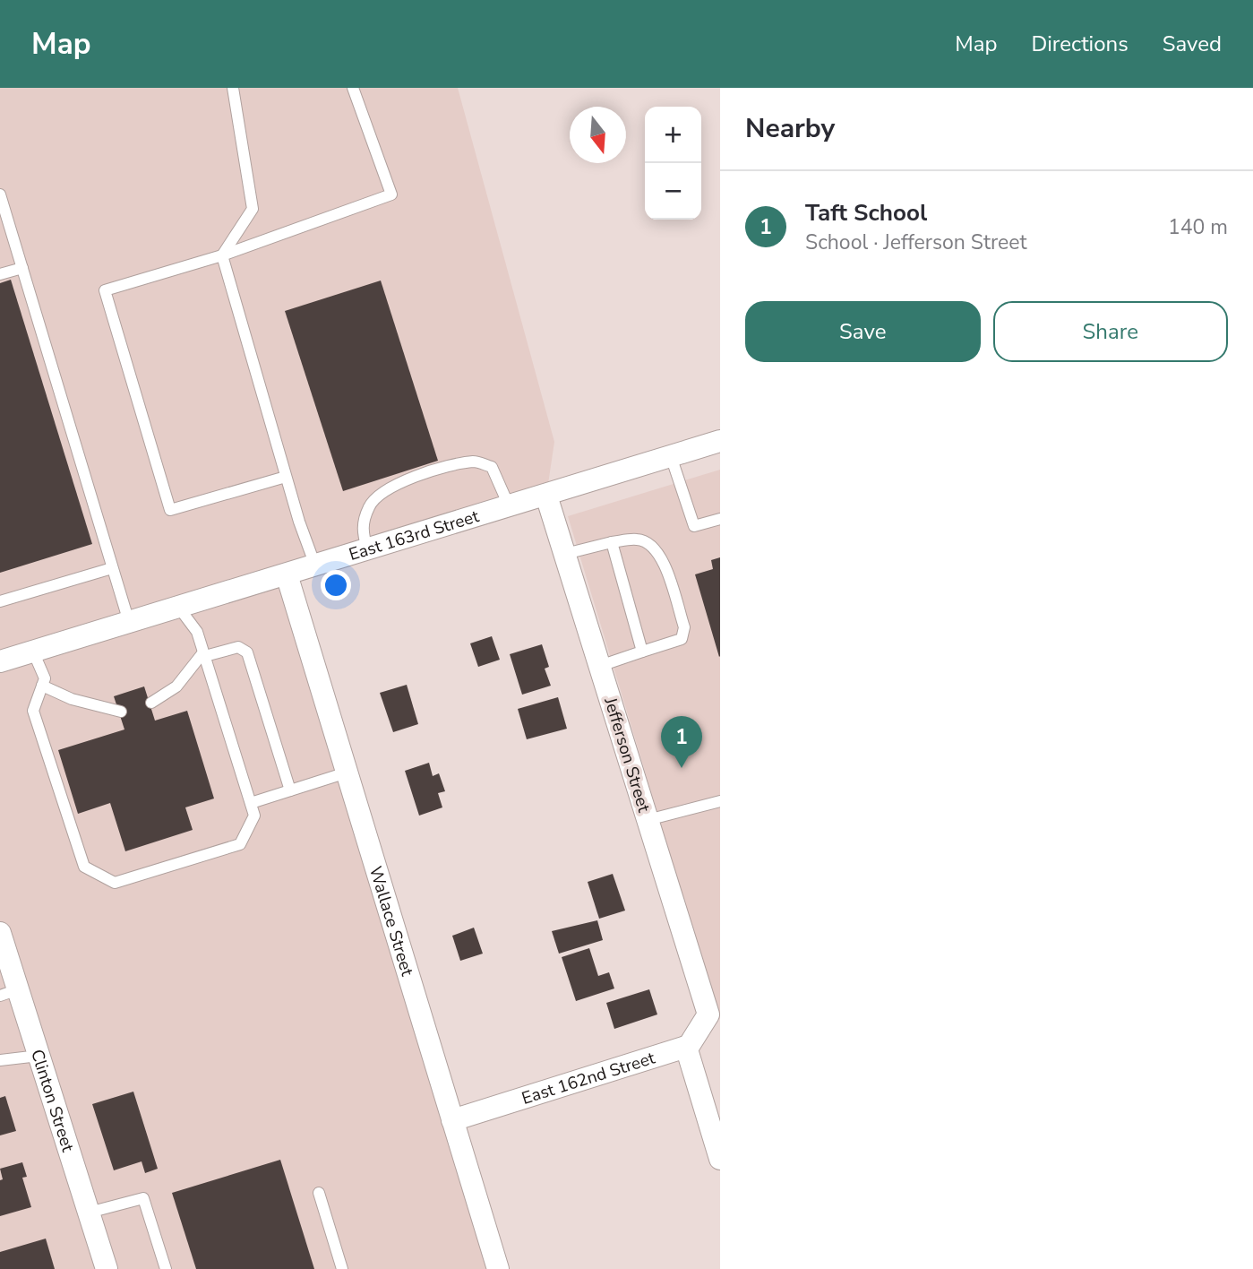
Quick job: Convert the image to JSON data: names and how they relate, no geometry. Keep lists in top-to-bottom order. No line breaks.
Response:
{"streets":{"street":["East 163rd Street","Jefferson Street","Wallace Street","East 162nd Street","Clinton Street"]},"crossings":[["East 163rd Street","Jefferson Street"],["East 163rd Street","Wallace Street"],["Jefferson Street","East 162nd Street"],["Wallace Street","East 162nd Street"]],"north":"bottom","page":{"header":"Map","nav":["Map","Directions","Saved"],"heading":"Nearby","map_buttons":["+","−"],"list":[{"mark":"1","name":"Taft School","note":"School · Jefferson Street","value":"140 m"}],"buttons":["Save","Share"],"pins":"1"}}
